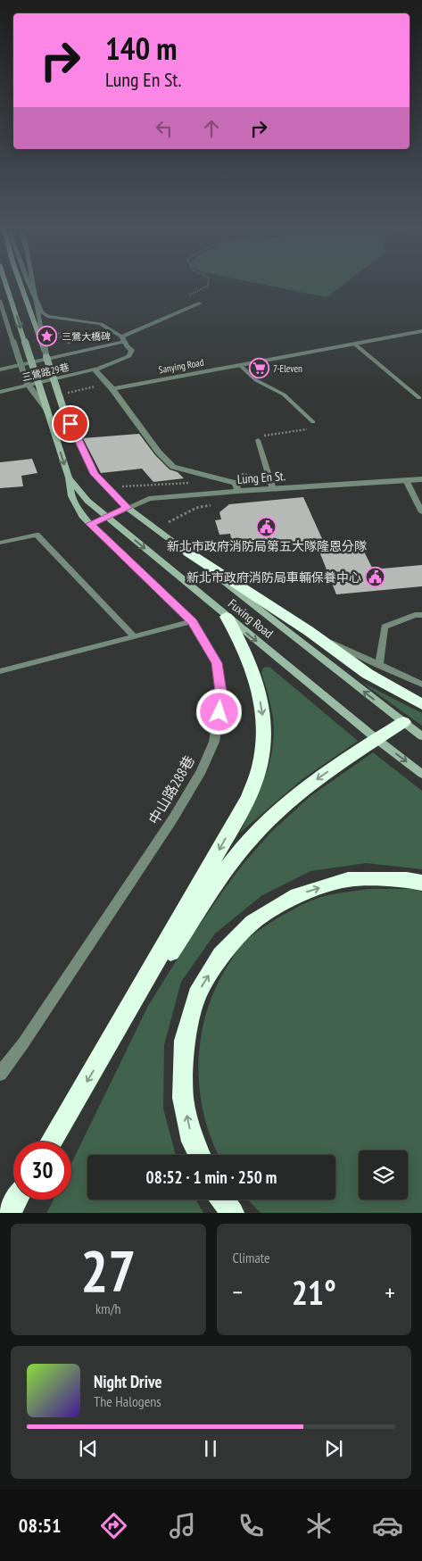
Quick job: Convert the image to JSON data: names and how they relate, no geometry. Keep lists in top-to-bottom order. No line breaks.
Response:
{"streets":{"main road":["Fuxing Road"],"street":["Sanying Road","Lung En St.","中山路288巷"],"lane":["三鶯路29巷"]},"crossings":[["Lung En St.","Fuxing Road"],["Lung En St.","中山路288巷"]],"places":{"place":["三鶯大橋碑"],"supermarket":["7-Eleven"],"public building":["新北市政府消防局第五大隊隆恩分隊","新北市政府消防局車輛保養中心"]},"page":{"turn":["140 m","Lung En St."],"limit":"30","trip":"08:52 · 1 min · 250 m","tile":[["27","km/h"],"Climate"],"heat":["−","21°","+"],"song":["Night Drive","The Halogens"],"tabs":"08:51"}}
